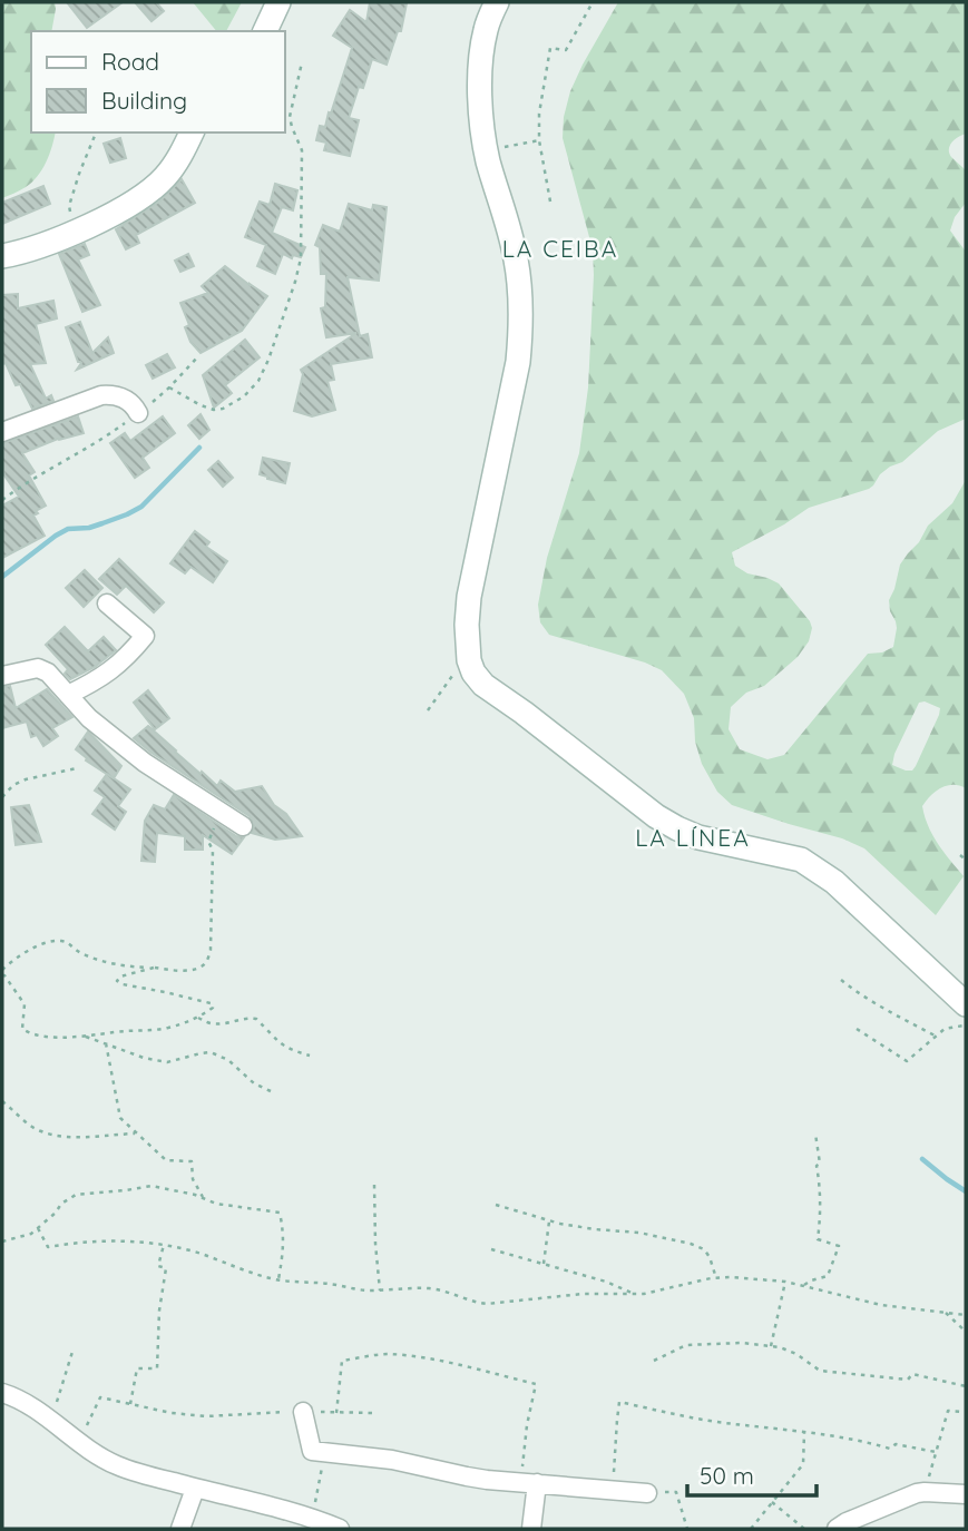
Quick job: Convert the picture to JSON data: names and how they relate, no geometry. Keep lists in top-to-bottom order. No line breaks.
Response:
{"districts":["LA CEIBA","LA LÍNEA"],"legend":["Road","Building"],"scale_bar":"50 m"}
